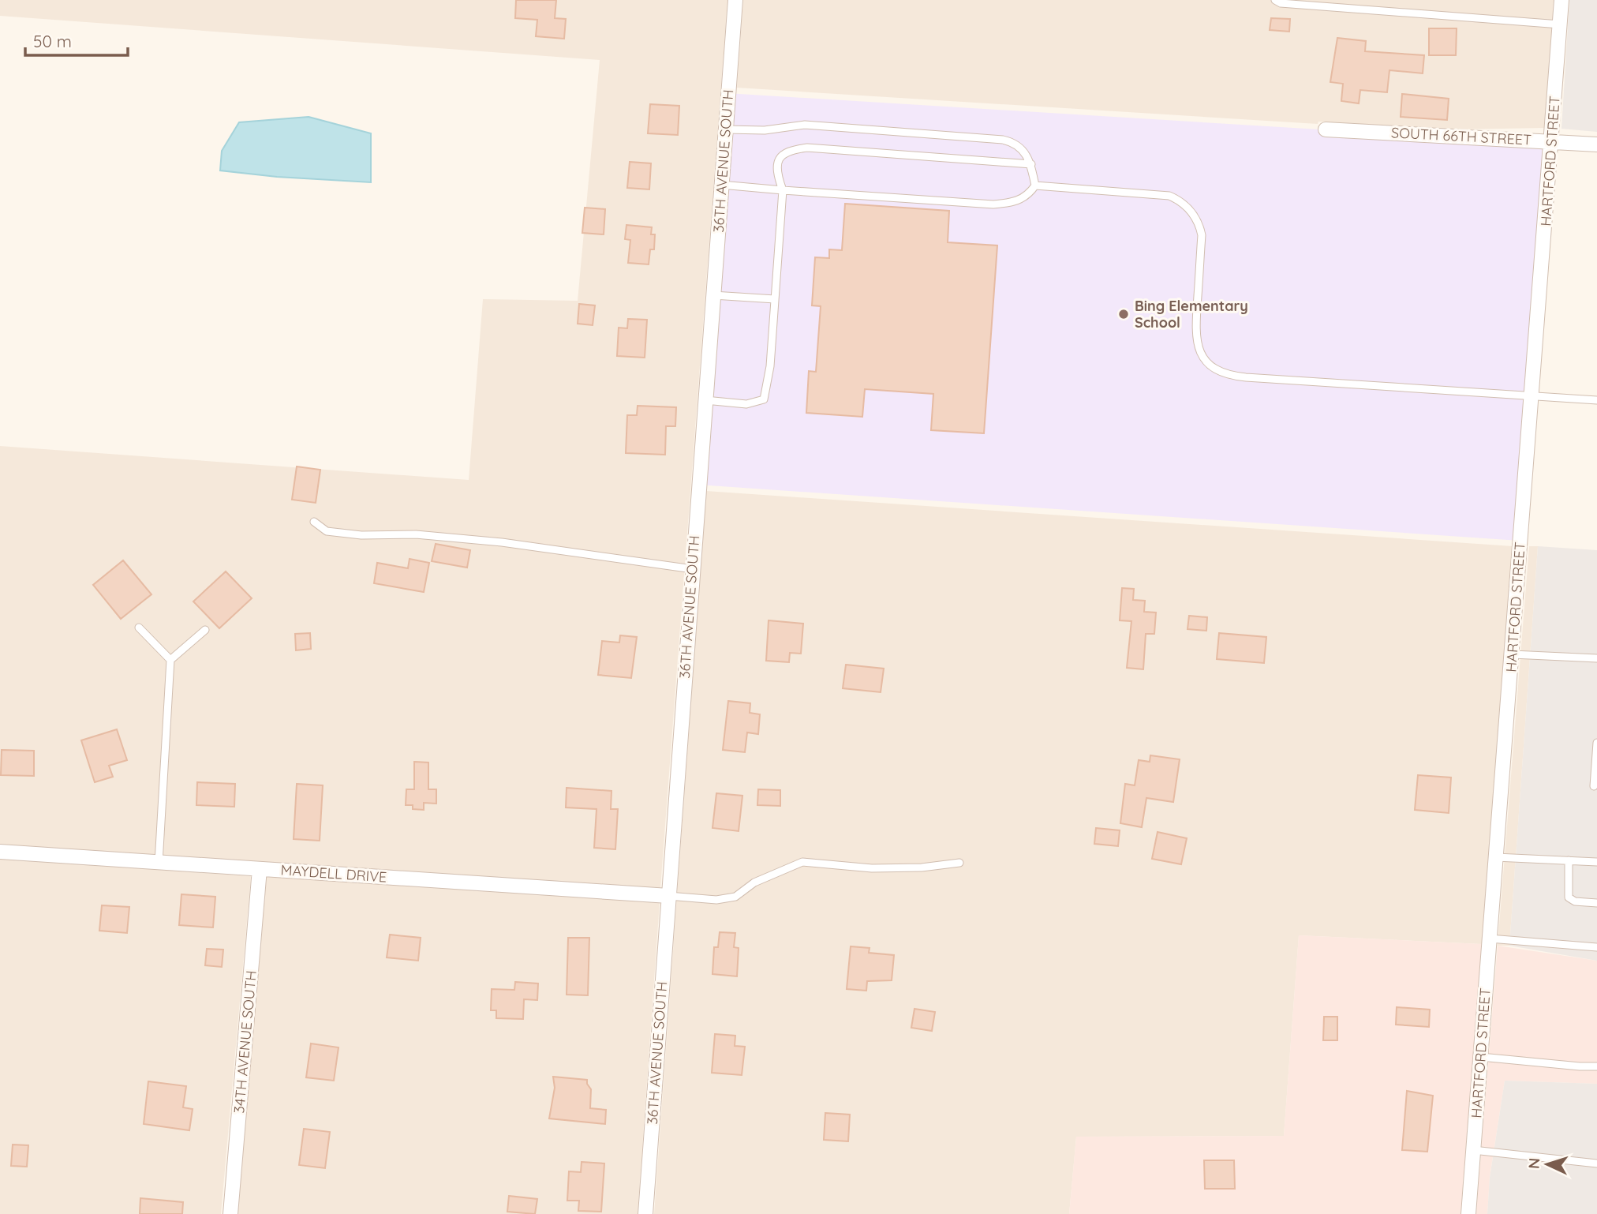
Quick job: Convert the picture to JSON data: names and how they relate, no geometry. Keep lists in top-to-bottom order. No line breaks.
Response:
{"streets":{"street":["SOUTH 66TH STREET","36TH AVENUE SOUTH","HARTFORD STREET","MAYDELL DRIVE","34TH AVENUE SOUTH"]},"crossings":[["SOUTH 66TH STREET","HARTFORD STREET"],["36TH AVENUE SOUTH","MAYDELL DRIVE"],["MAYDELL DRIVE","34TH AVENUE SOUTH"]],"places":["Bing Elementary School"],"scale_bar":"50 m","north":"left"}
